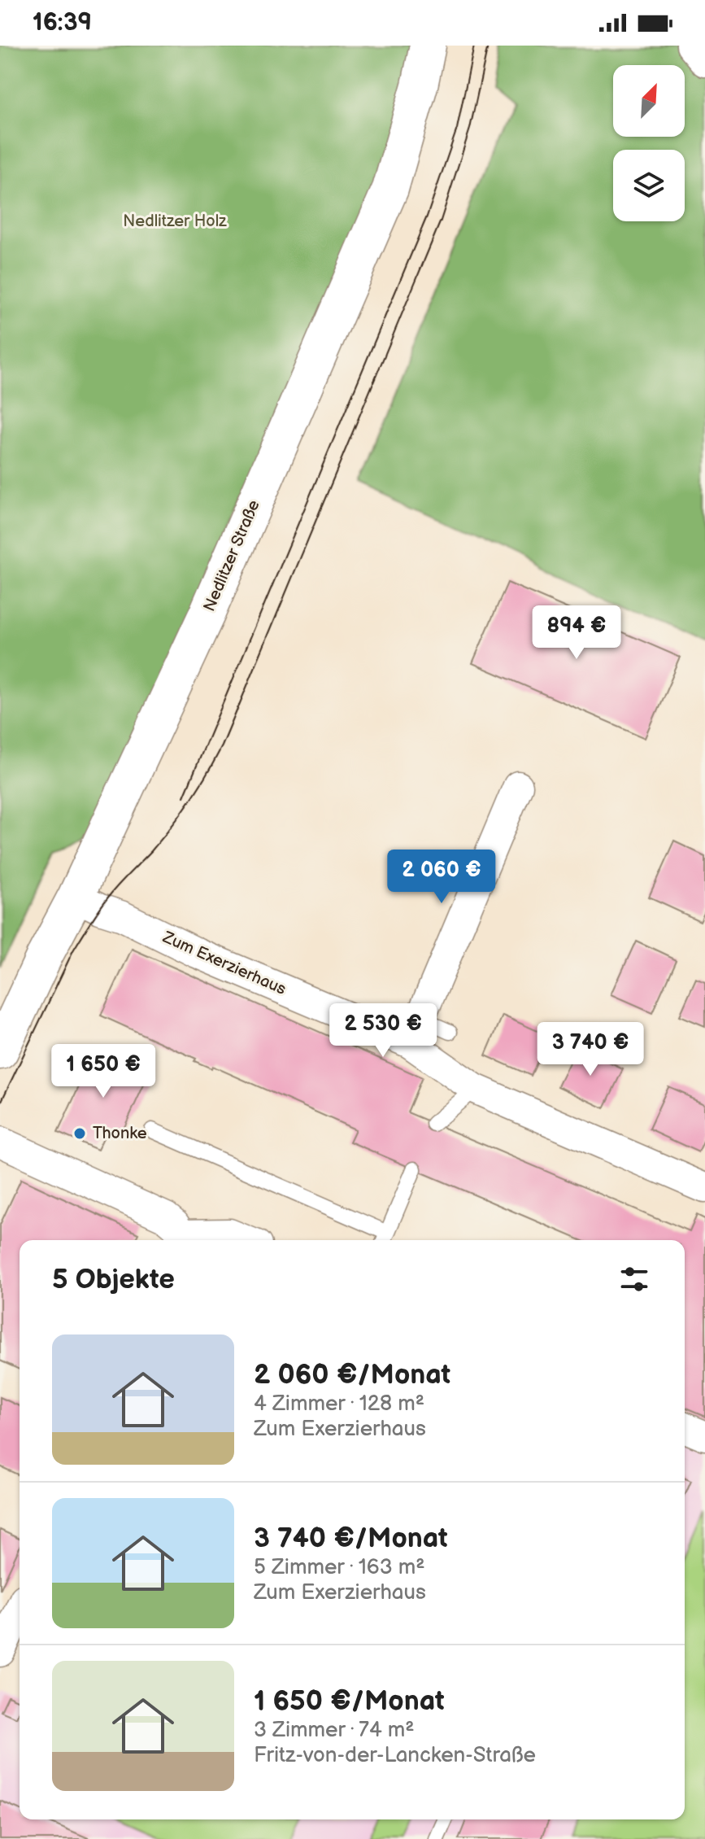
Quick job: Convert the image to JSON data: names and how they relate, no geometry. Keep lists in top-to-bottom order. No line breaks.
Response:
{"streets":{"main road":["Nedlitzer Straße"],"street":["Zum Exerzierhaus"]},"crossings":[["Nedlitzer Straße","Zum Exerzierhaus"]],"parks":["Nedlitzer Holz"],"places":["Thonke"],"north":"top right","page":{"status":"16:39","price":["894 €","2 060 €","2 530 €","3 740 €","1 650 €"],"heading":"5 Objekte","list":[{"name":"2 060 €/Monat","note":"4 Zimmer · 128 m² · Zum Exerzierhaus"},{"name":"3 740 €/Monat","note":"5 Zimmer · 163 m² · Zum Exerzierhaus"},{"name":"1 650 €/Monat","note":"3 Zimmer · 74 m² · Fritz-von-der-Lancken-Straße"}]}}
